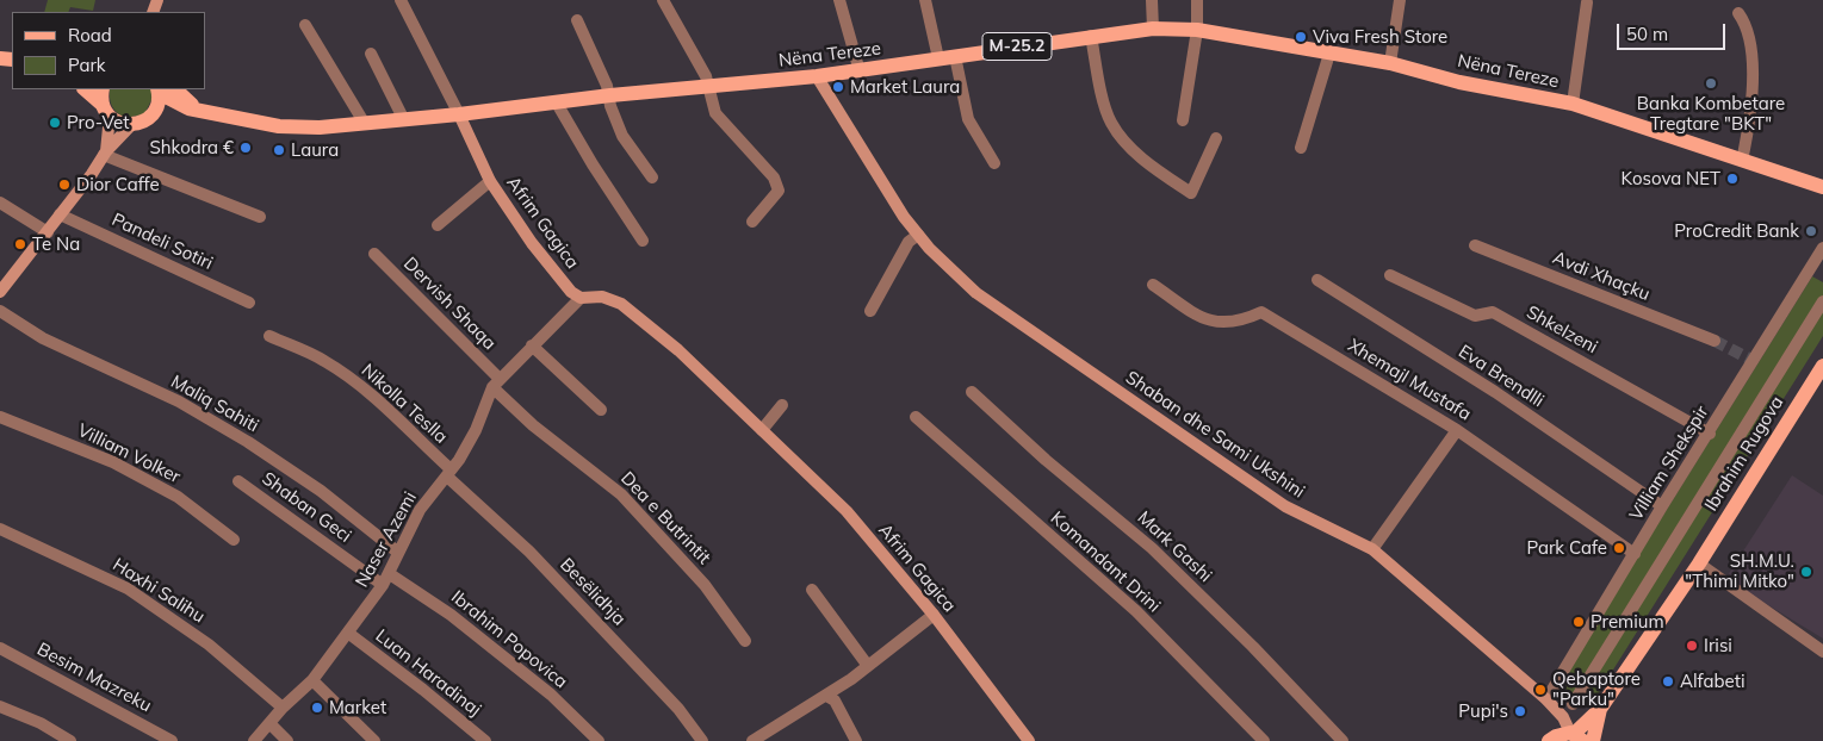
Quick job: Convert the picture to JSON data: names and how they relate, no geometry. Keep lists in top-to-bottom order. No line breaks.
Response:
{"streets":{"main road":["M-25.2","Nëna Tereze","Ibrahim Rugova"],"street":["Afrim Gagica","Pandeli Sotiri","Avdi Xhaçku","Dervish Shaqa","Shkelzeni","Eva Brendlli","Xhemajl Mustafa","Maliq Sahiti","Nikolla Teslla","Shaban dhe Sami Ukshini","Villiam Volker","Villiam Shekspir","Shaban Geci","Dea e Butrintit","Naser Azemi","Mark Gashi","Komandant Drini","Haxhi Salihu","Besëlidhja","Ibrahim Popovica","Luan Haradinaj","Besim Mazreku"]},"crossings":[["M-25.2","Nëna Tereze"],["Nëna Tereze","Afrim Gagica"],["Nëna Tereze","Shaban dhe Sami Ukshini"],["Afrim Gagica","Naser Azemi"],["Dervish Shaqa","Dea e Butrintit"],["Dervish Shaqa","Naser Azemi"],["Shkelzeni","Villiam Shekspir"],["Eva Brendlli","Villiam Shekspir"],["Xhemajl Mustafa","Villiam Shekspir"],["Maliq Sahiti","Naser Azemi"],["Nikolla Teslla","Naser Azemi"],["Nikolla Teslla","Besëlidhja"],["Shaban dhe Sami Ukshini","Ibrahim Rugova"],["Shaban dhe Sami Ukshini","Villiam Shekspir"],["Shaban Geci","Naser Azemi"],["Shaban Geci","Ibrahim Popovica"],["Dea e Butrintit","Naser Azemi"],["Naser Azemi","Haxhi Salihu"],["Naser Azemi","Besëlidhja"],["Naser Azemi","Ibrahim Popovica"],["Naser Azemi","Luan Haradinaj"]],"places":["Viva Fresh Store","Banka Kombetare Tregtare \"BKT\"","Market Laura","Pro-Vet","Shkodra €","Laura","Kosova NET","Dior Caffe","ProCredit Bank","Te Na","Park Cafe","SH.M.U. \"Thimi Mitko\"","Premium","Irisi","Alfabeti","Qebaptore \"Parku\"","Market","Pupi's"],"legend":["Road","Park"],"scale_bar":"50 m"}
